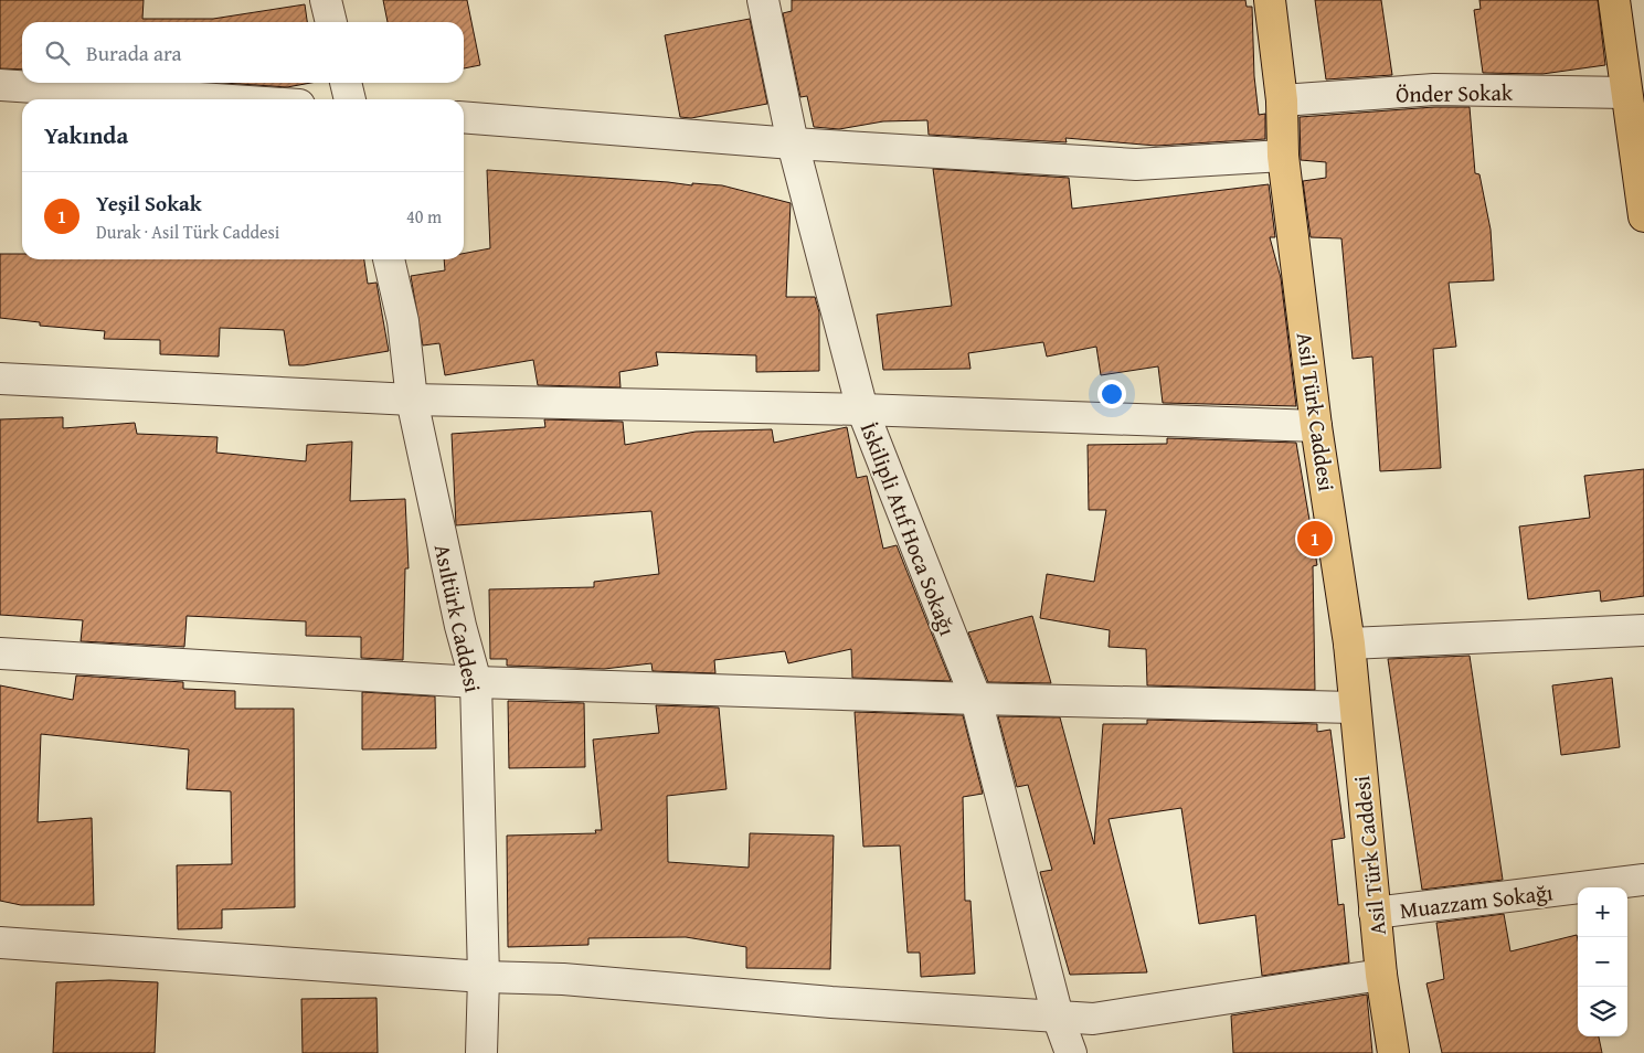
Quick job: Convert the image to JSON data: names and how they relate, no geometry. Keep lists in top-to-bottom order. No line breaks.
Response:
{"streets":{"main road":["Asil Türk Caddesi"],"street":["Önder Sokak","İskilipli Atıf Hoca Sokağı","Asıltürk Caddesi","Muazzam Sokağı"]},"crossings":[["Önder Sokak","Asil Türk Caddesi"],["Asil Türk Caddesi","Muazzam Sokağı"]],"page":{"search":"Burada ara","heading":"Yakında","list":[{"mark":"1","name":"Yeşil Sokak","note":"Durak · Asil Türk Caddesi","value":"40 m"}],"pins":"1","map_buttons":["+","−"]}}
